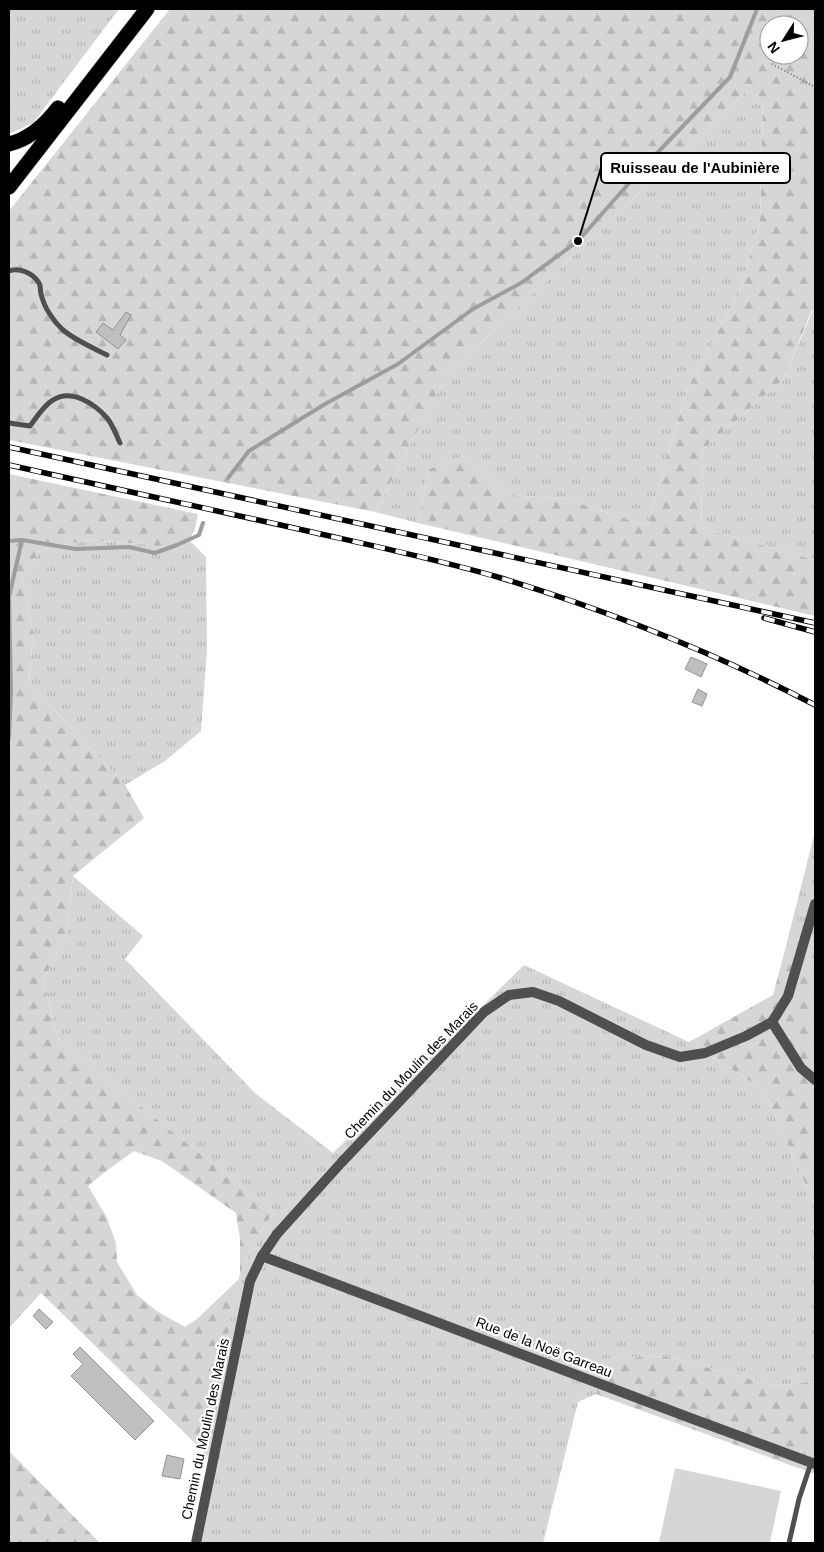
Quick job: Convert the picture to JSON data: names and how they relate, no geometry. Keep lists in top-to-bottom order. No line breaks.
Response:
{"streets":{"street":["Chemin du Moulin des Marais","Rue de la Noë Garreau"]},"crossings":[["Chemin du Moulin des Marais","Rue de la Noë Garreau"]],"places":["Ruisseau de l'Aubinière"],"north":"bottom left"}
